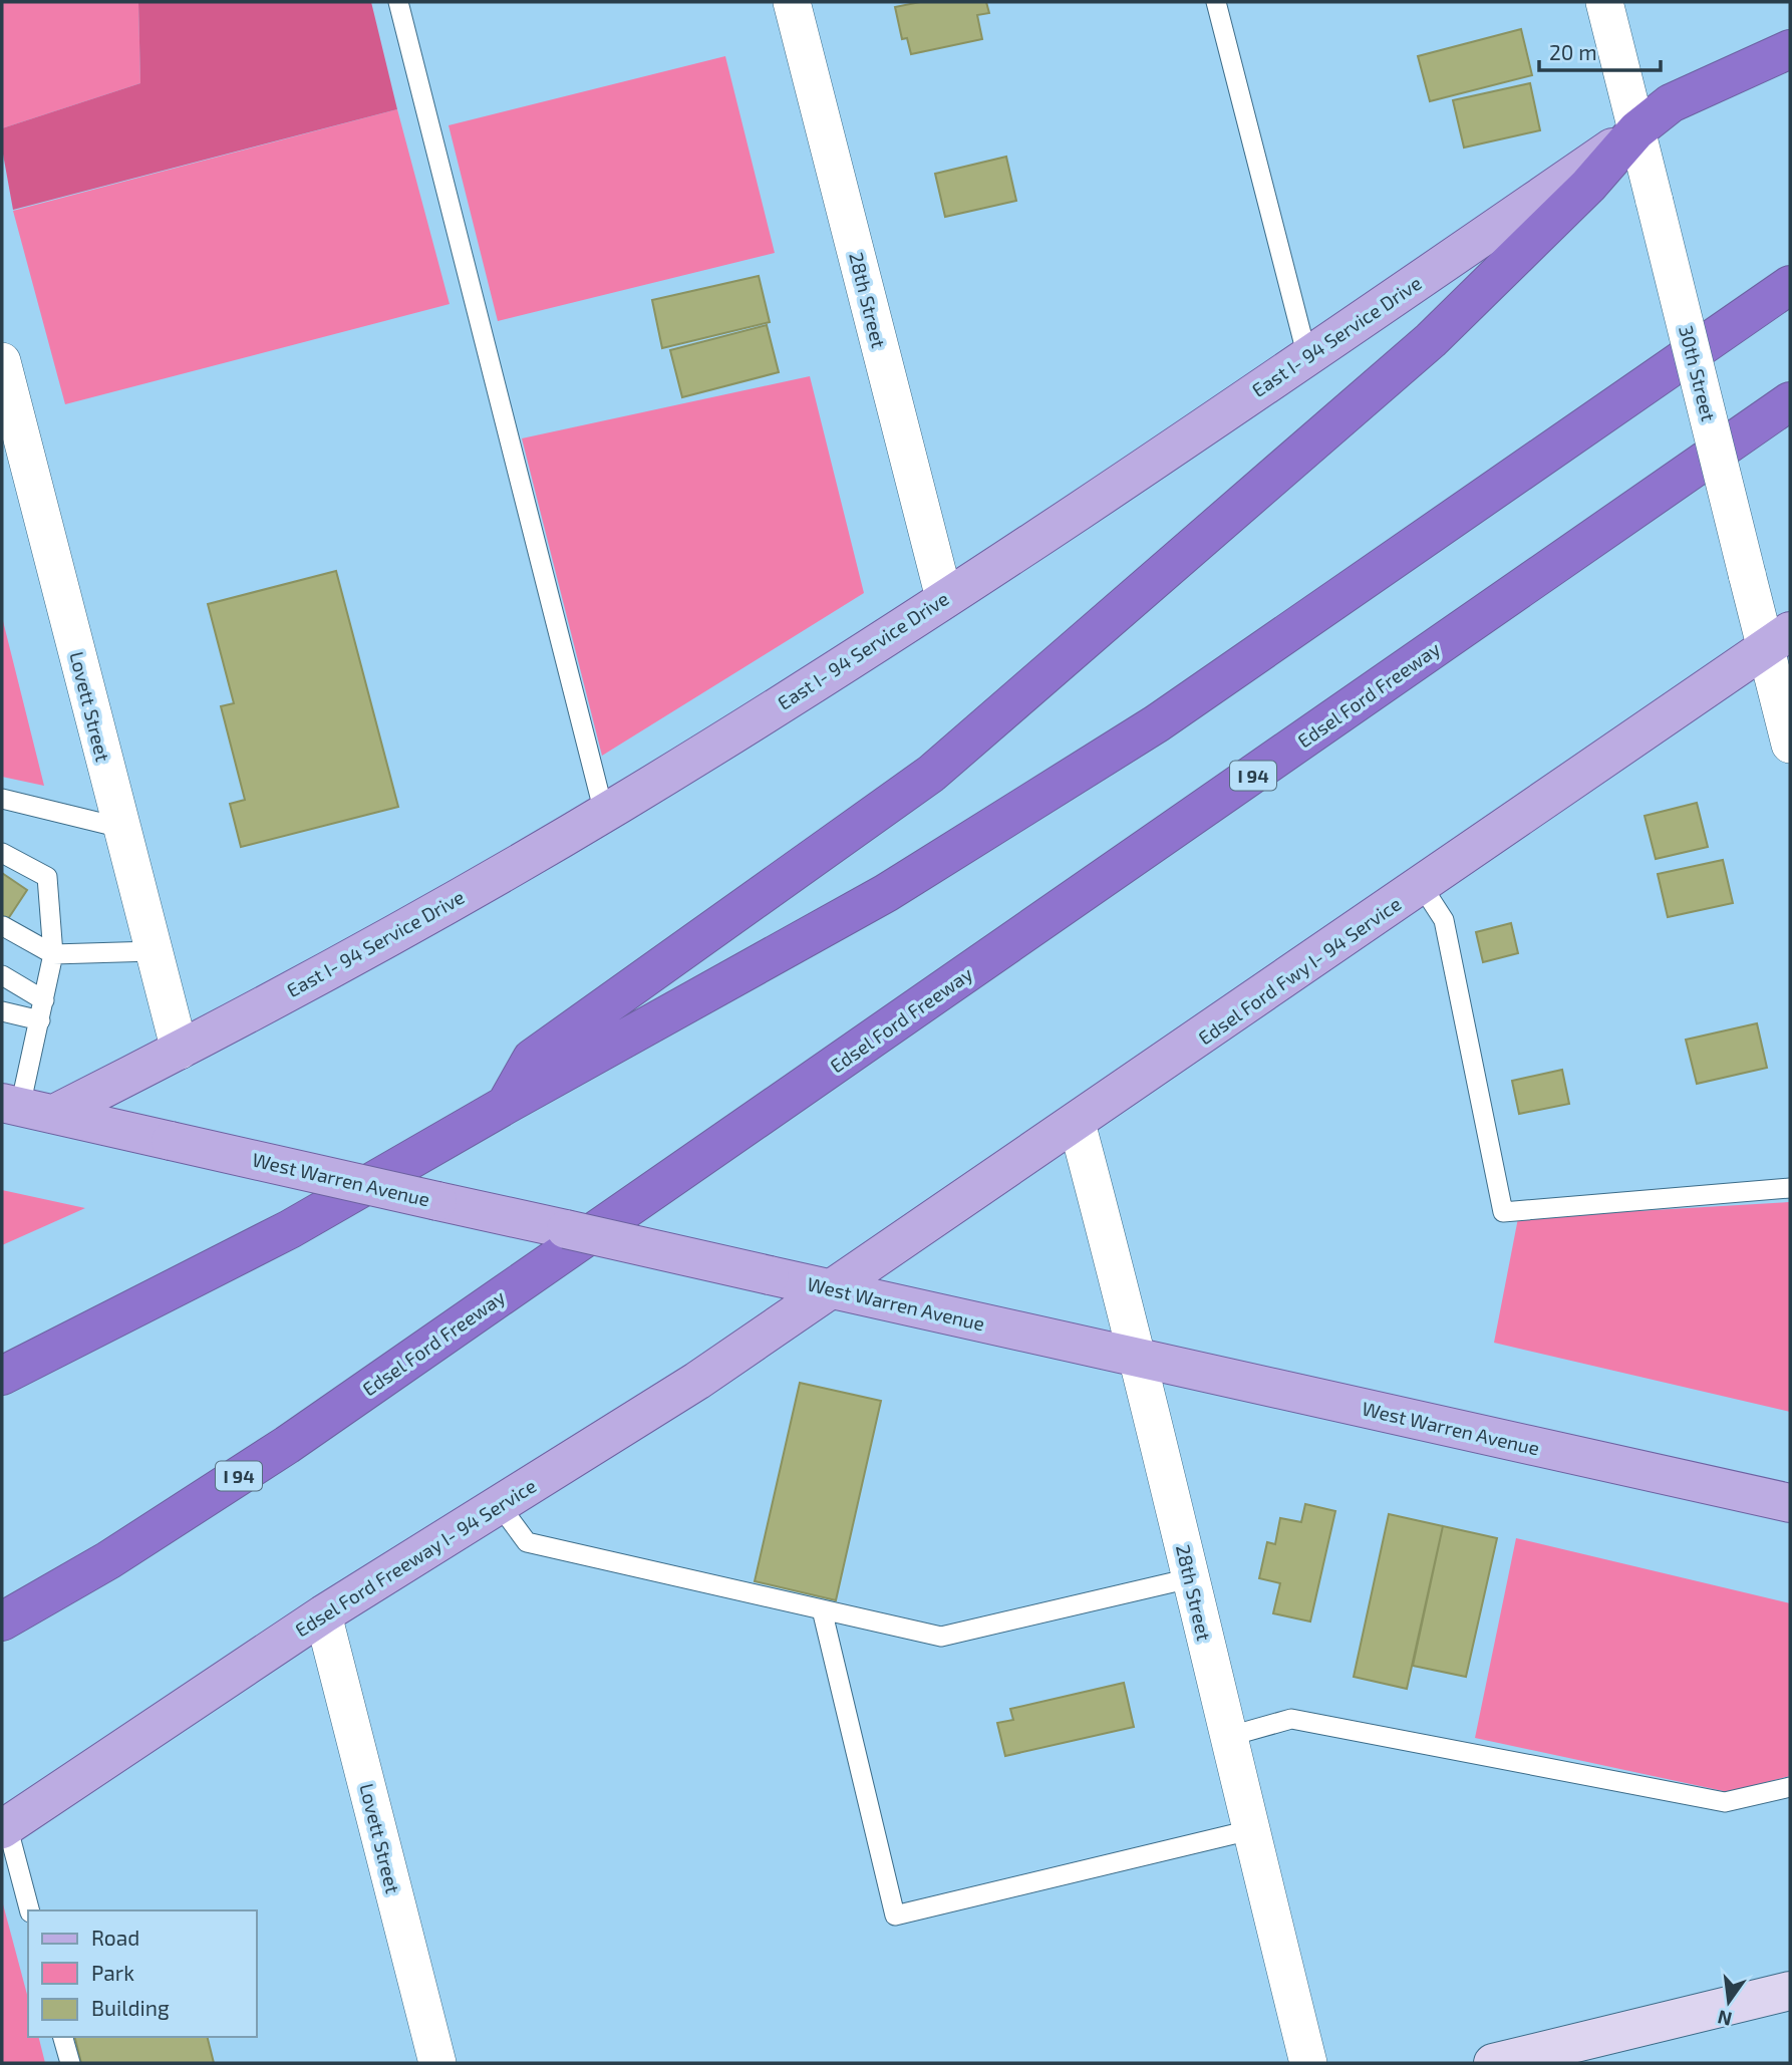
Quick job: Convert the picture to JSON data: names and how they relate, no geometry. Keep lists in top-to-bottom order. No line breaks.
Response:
{"streets":{"highway":["Edsel Ford Freeway","I 94"],"main road":["East I- 94 Service Drive","Edsel Ford Fwy I- 94 Service","West Warren Avenue","Edsel Ford Freeway I- 94 Service"],"street":["28th Street","30th Street","Lovett Street"]},"crossings":[["28th Street","East I- 94 Service Drive"],["28th Street","Edsel Ford Fwy I- 94 Service"],["28th Street","West Warren Avenue"],["East I- 94 Service Drive","30th Street"],["East I- 94 Service Drive","Lovett Street"],["East I- 94 Service Drive","West Warren Avenue"],["30th Street","Edsel Ford Fwy I- 94 Service"],["Lovett Street","Edsel Ford Freeway I- 94 Service"],["Edsel Ford Fwy I- 94 Service","West Warren Avenue"],["Edsel Ford Fwy I- 94 Service","Edsel Ford Freeway I- 94 Service"],["West Warren Avenue","Edsel Ford Freeway I- 94 Service"]],"legend":["Road","Park","Building"],"scale_bar":"20 m","north":"bottom"}
